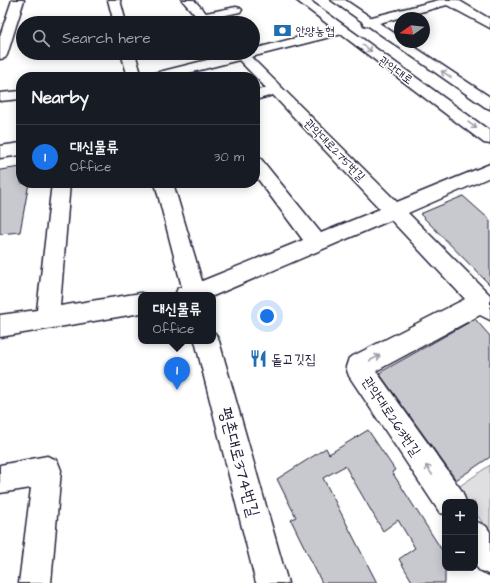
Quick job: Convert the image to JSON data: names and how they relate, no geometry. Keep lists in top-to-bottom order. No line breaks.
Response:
{"streets":{"street":["관악대로","관악대로275번길","관악대로263번길","평촌대로374번길"]},"crossings":[["관악대로275번길","관악대로263번길"]],"places":{"bank":["안양농협"],"restaurant":["돝고깃집"]},"north":"left","page":{"search":"Search here","heading":"Nearby","list":[{"mark":"1","name":"대신물류","note":"Office","value":"30 m"}],"popup":["대신물류","Office"],"pins":"1","map_buttons":["+","−"]}}
